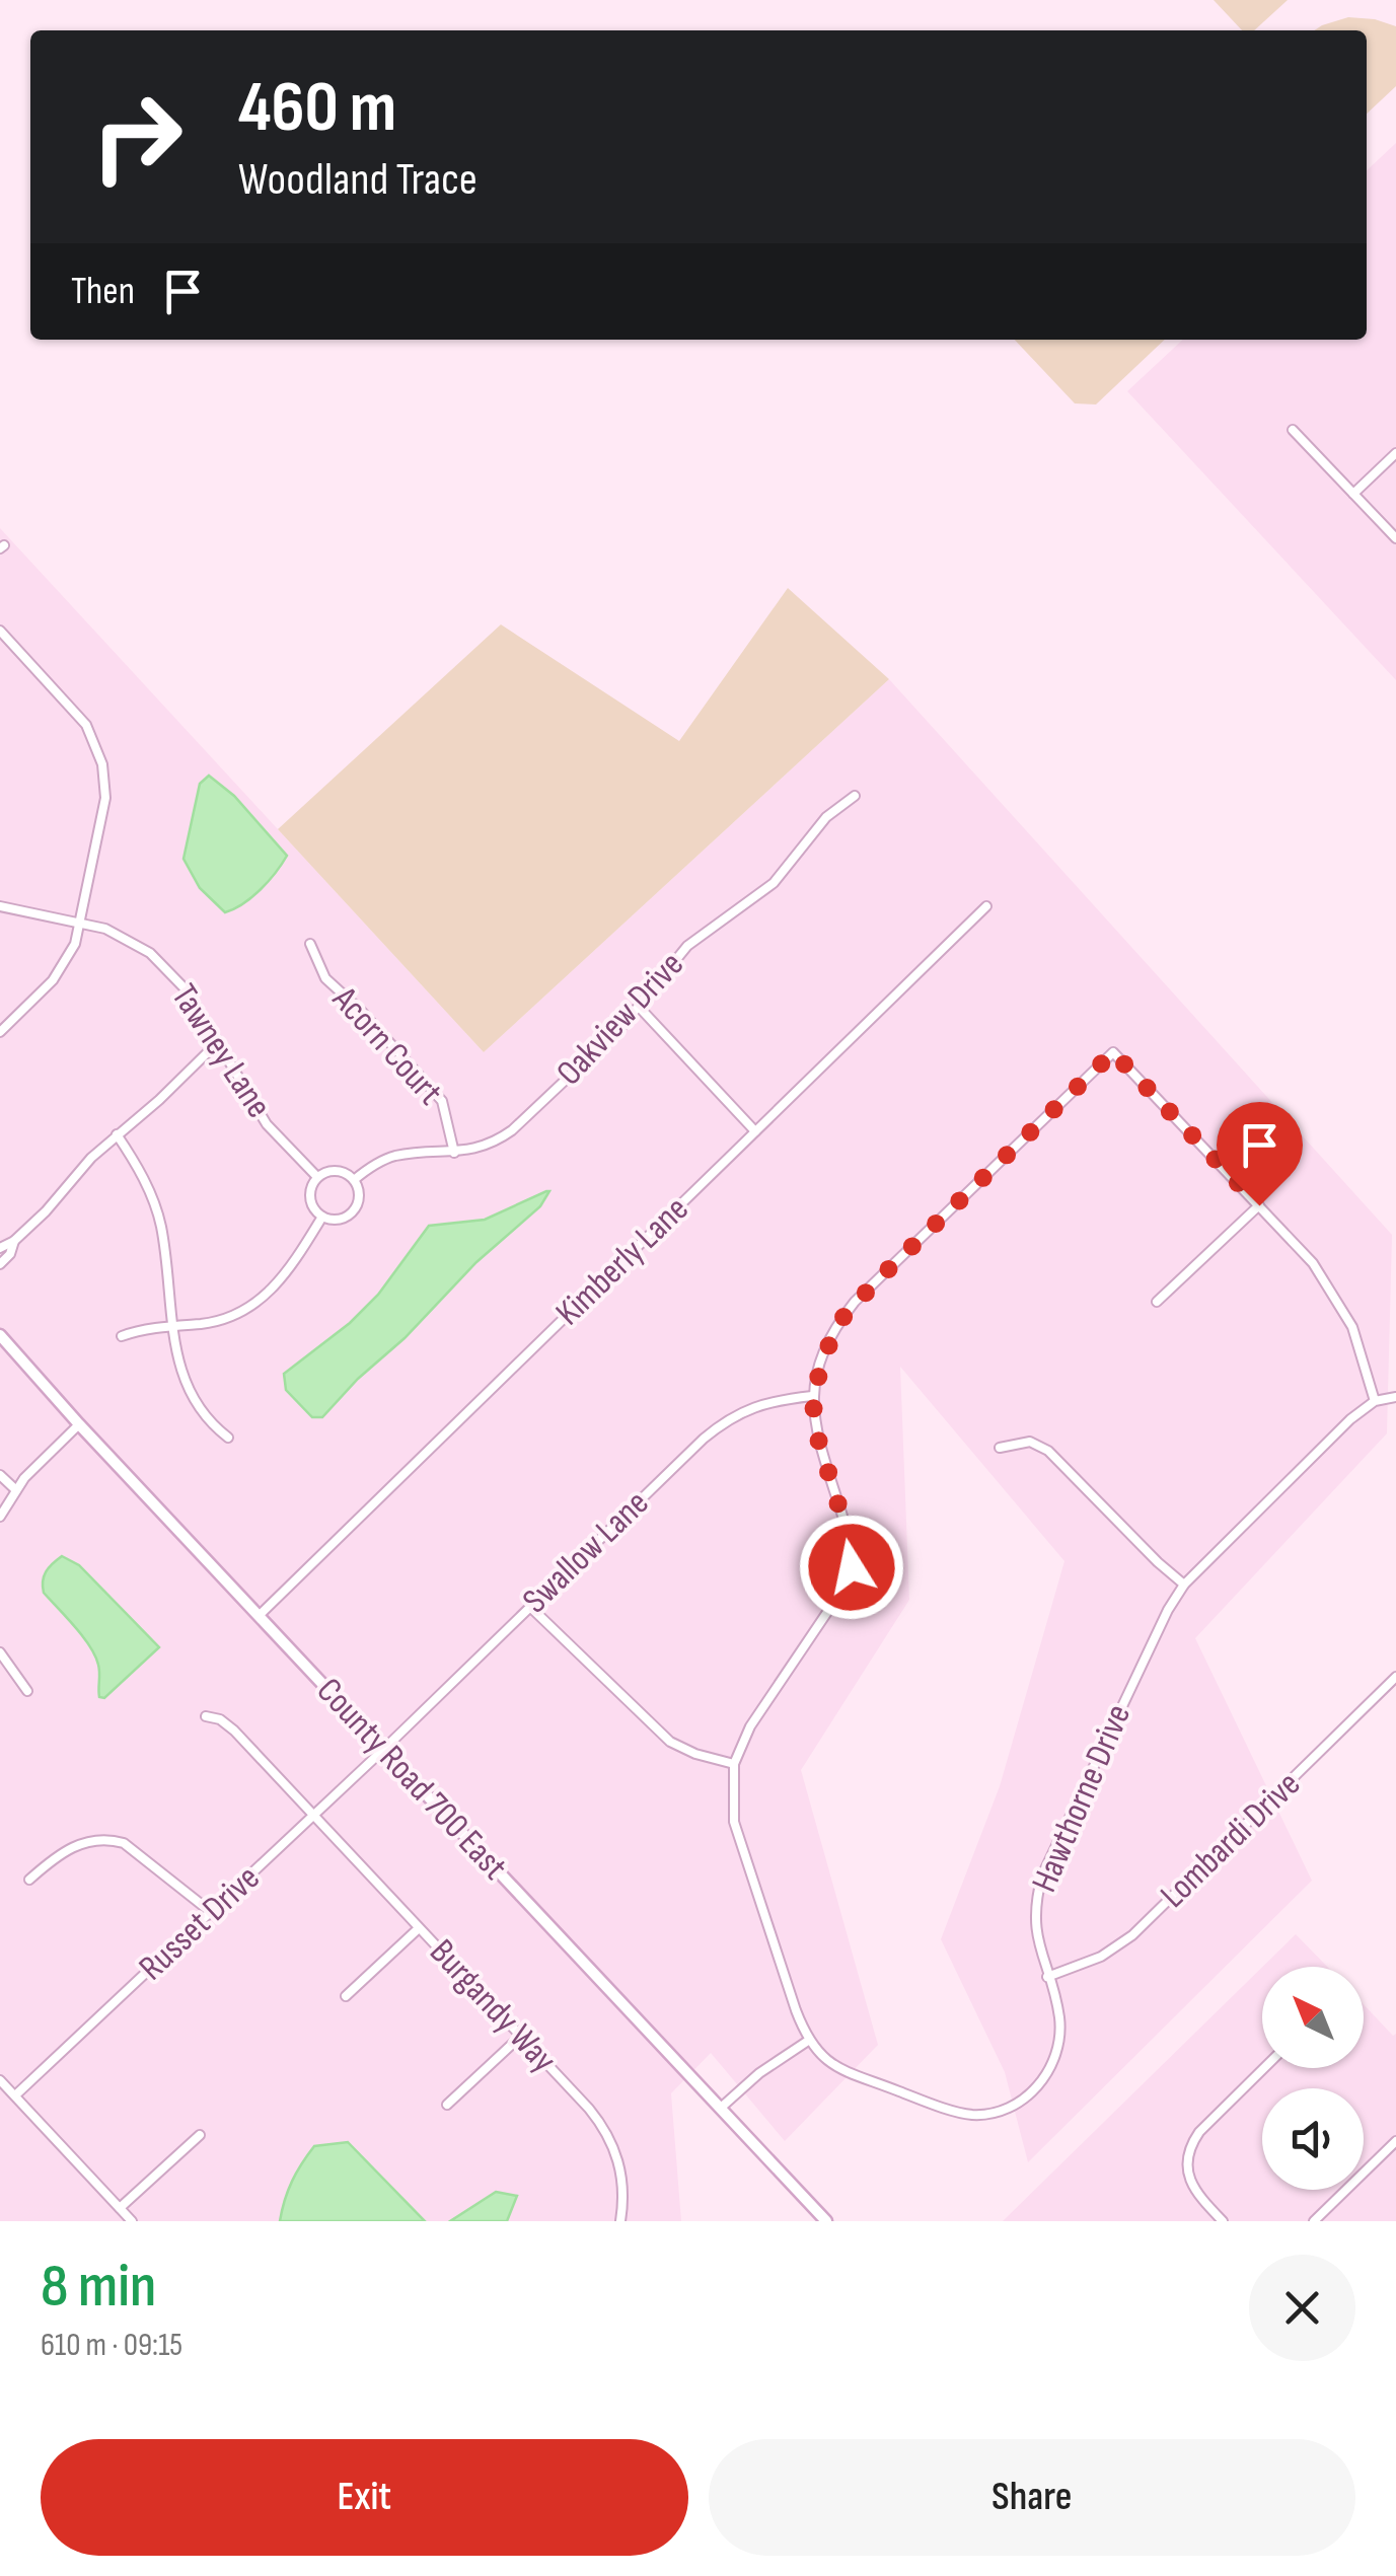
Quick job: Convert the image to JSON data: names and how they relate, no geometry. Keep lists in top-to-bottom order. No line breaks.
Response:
{"streets":{"main road":["County Road 700 East"],"street":["Oakview Drive","Acorn Court","Tawney Lane","Kimberly Lane","Swallow Lane","Hawthorne Drive","Lombardi Drive","Russet Drive","Burgandy Way"]},"crossings":[["Oakview Drive","Acorn Court"],["Oakview Drive","Tawney Lane"],["Kimberly Lane","County Road 700 East"],["Swallow Lane","County Road 700 East"],["Swallow Lane","Russet Drive"],["County Road 700 East","Russet Drive"],["Hawthorne Drive","Lombardi Drive"],["Russet Drive","Burgandy Way"]],"north":"top left","page":{"turn":["460 m","Woodland Trace"],"then":"Then","heading":["8 min","610 m · 09:15"],"buttons":["Exit","Share"]}}
